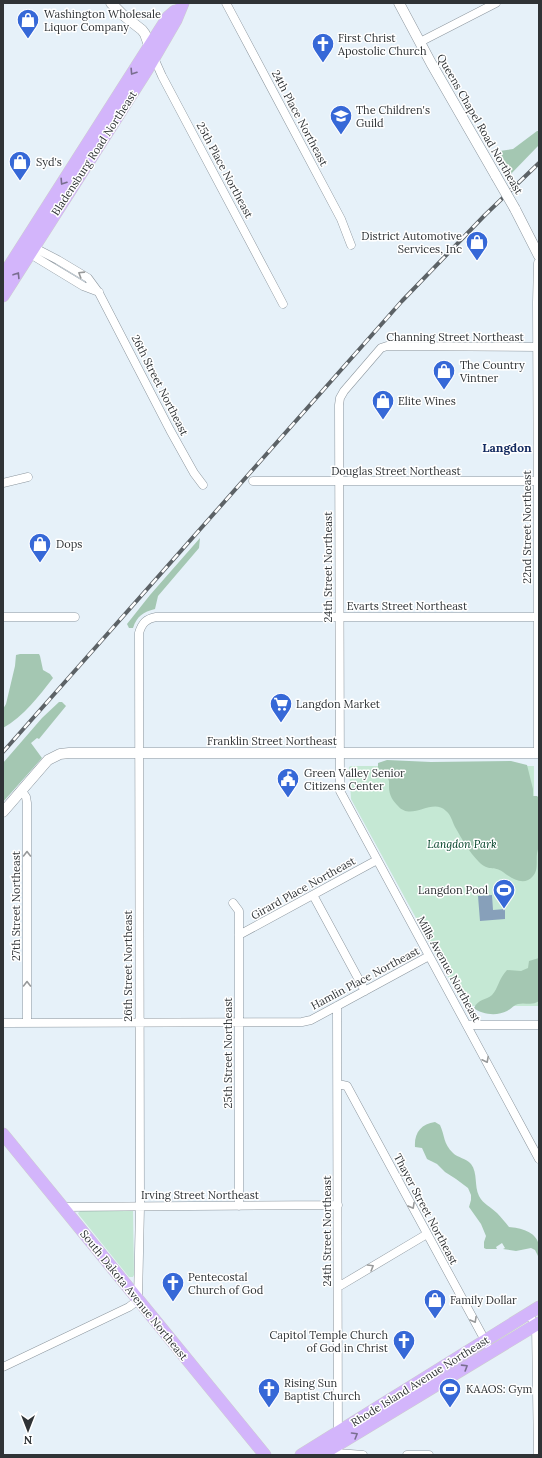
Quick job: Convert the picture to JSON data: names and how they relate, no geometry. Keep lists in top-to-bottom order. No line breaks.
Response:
{"streets":{"main road":["Bladensburg Road Northeast","South Dakota Avenue Northeast","Rhode Island Avenue Northeast"],"street":["24th Place Northeast","Queens Chapel Road Northeast","25th Place Northeast","Channing Street Northeast","26th Street Northeast","Douglas Street Northeast","22nd Street Northeast","24th Street Northeast","Evarts Street Northeast","Franklin Street Northeast","Girard Place Northeast","27th Street Northeast","Mills Avenue Northeast","Hamlin Place Northeast","25th Street Northeast","Irving Street Northeast","Thayer Street Northeast"]},"crossings":[["Queens Chapel Road Northeast","22nd Street Northeast"],["Bladensburg Road Northeast","25th Place Northeast"],["Bladensburg Road Northeast","26th Street Northeast"],["Channing Street Northeast","22nd Street Northeast"],["Channing Street Northeast","24th Street Northeast"],["26th Street Northeast","Evarts Street Northeast"],["26th Street Northeast","Franklin Street Northeast"],["26th Street Northeast","Hamlin Place Northeast"],["26th Street Northeast","Irving Street Northeast"],["26th Street Northeast","South Dakota Avenue Northeast"],["Douglas Street Northeast","22nd Street Northeast"],["Douglas Street Northeast","24th Street Northeast"],["22nd Street Northeast","Evarts Street Northeast"],["22nd Street Northeast","Franklin Street Northeast"],["24th Street Northeast","Evarts Street Northeast"],["24th Street Northeast","Franklin Street Northeast"],["24th Street Northeast","Mills Avenue Northeast"],["24th Street Northeast","Hamlin Place Northeast"],["24th Street Northeast","Irving Street Northeast"],["24th Street Northeast","Thayer Street Northeast"],["24th Street Northeast","Rhode Island Avenue Northeast"],["Franklin Street Northeast","27th Street Northeast"],["Girard Place Northeast","Mills Avenue Northeast"],["Girard Place Northeast","25th Street Northeast"],["27th Street Northeast","Hamlin Place Northeast"],["Mills Avenue Northeast","Hamlin Place Northeast"],["Hamlin Place Northeast","25th Street Northeast"],["25th Street Northeast","Irving Street Northeast"],["Irving Street Northeast","South Dakota Avenue Northeast"],["Thayer Street Northeast","Rhode Island Avenue Northeast"]],"one_way":["27th Street Northeast","Mills Avenue Northeast","Thayer Street Northeast"],"districts":["Langdon"],"parks":["Langdon Park"],"places":{"shop":["Washington Wholesale Liquor Company","Syd's","District Automotive Services, Inc","The Country Vintner","Elite Wines","Dops","Family Dollar"],"church":["First Christ Apostolic Church","Pentecostal Church of God","Capitol Temple Church of God in Christ","Rising Sun Baptist Church"],"school or university":["The Children's Guild"],"supermarket":["Langdon Market"],"public building":["Green Valley Senior Citizens Center"],"sports":["Langdon Pool","KAAOS: Gym"]},"north":"bottom"}
